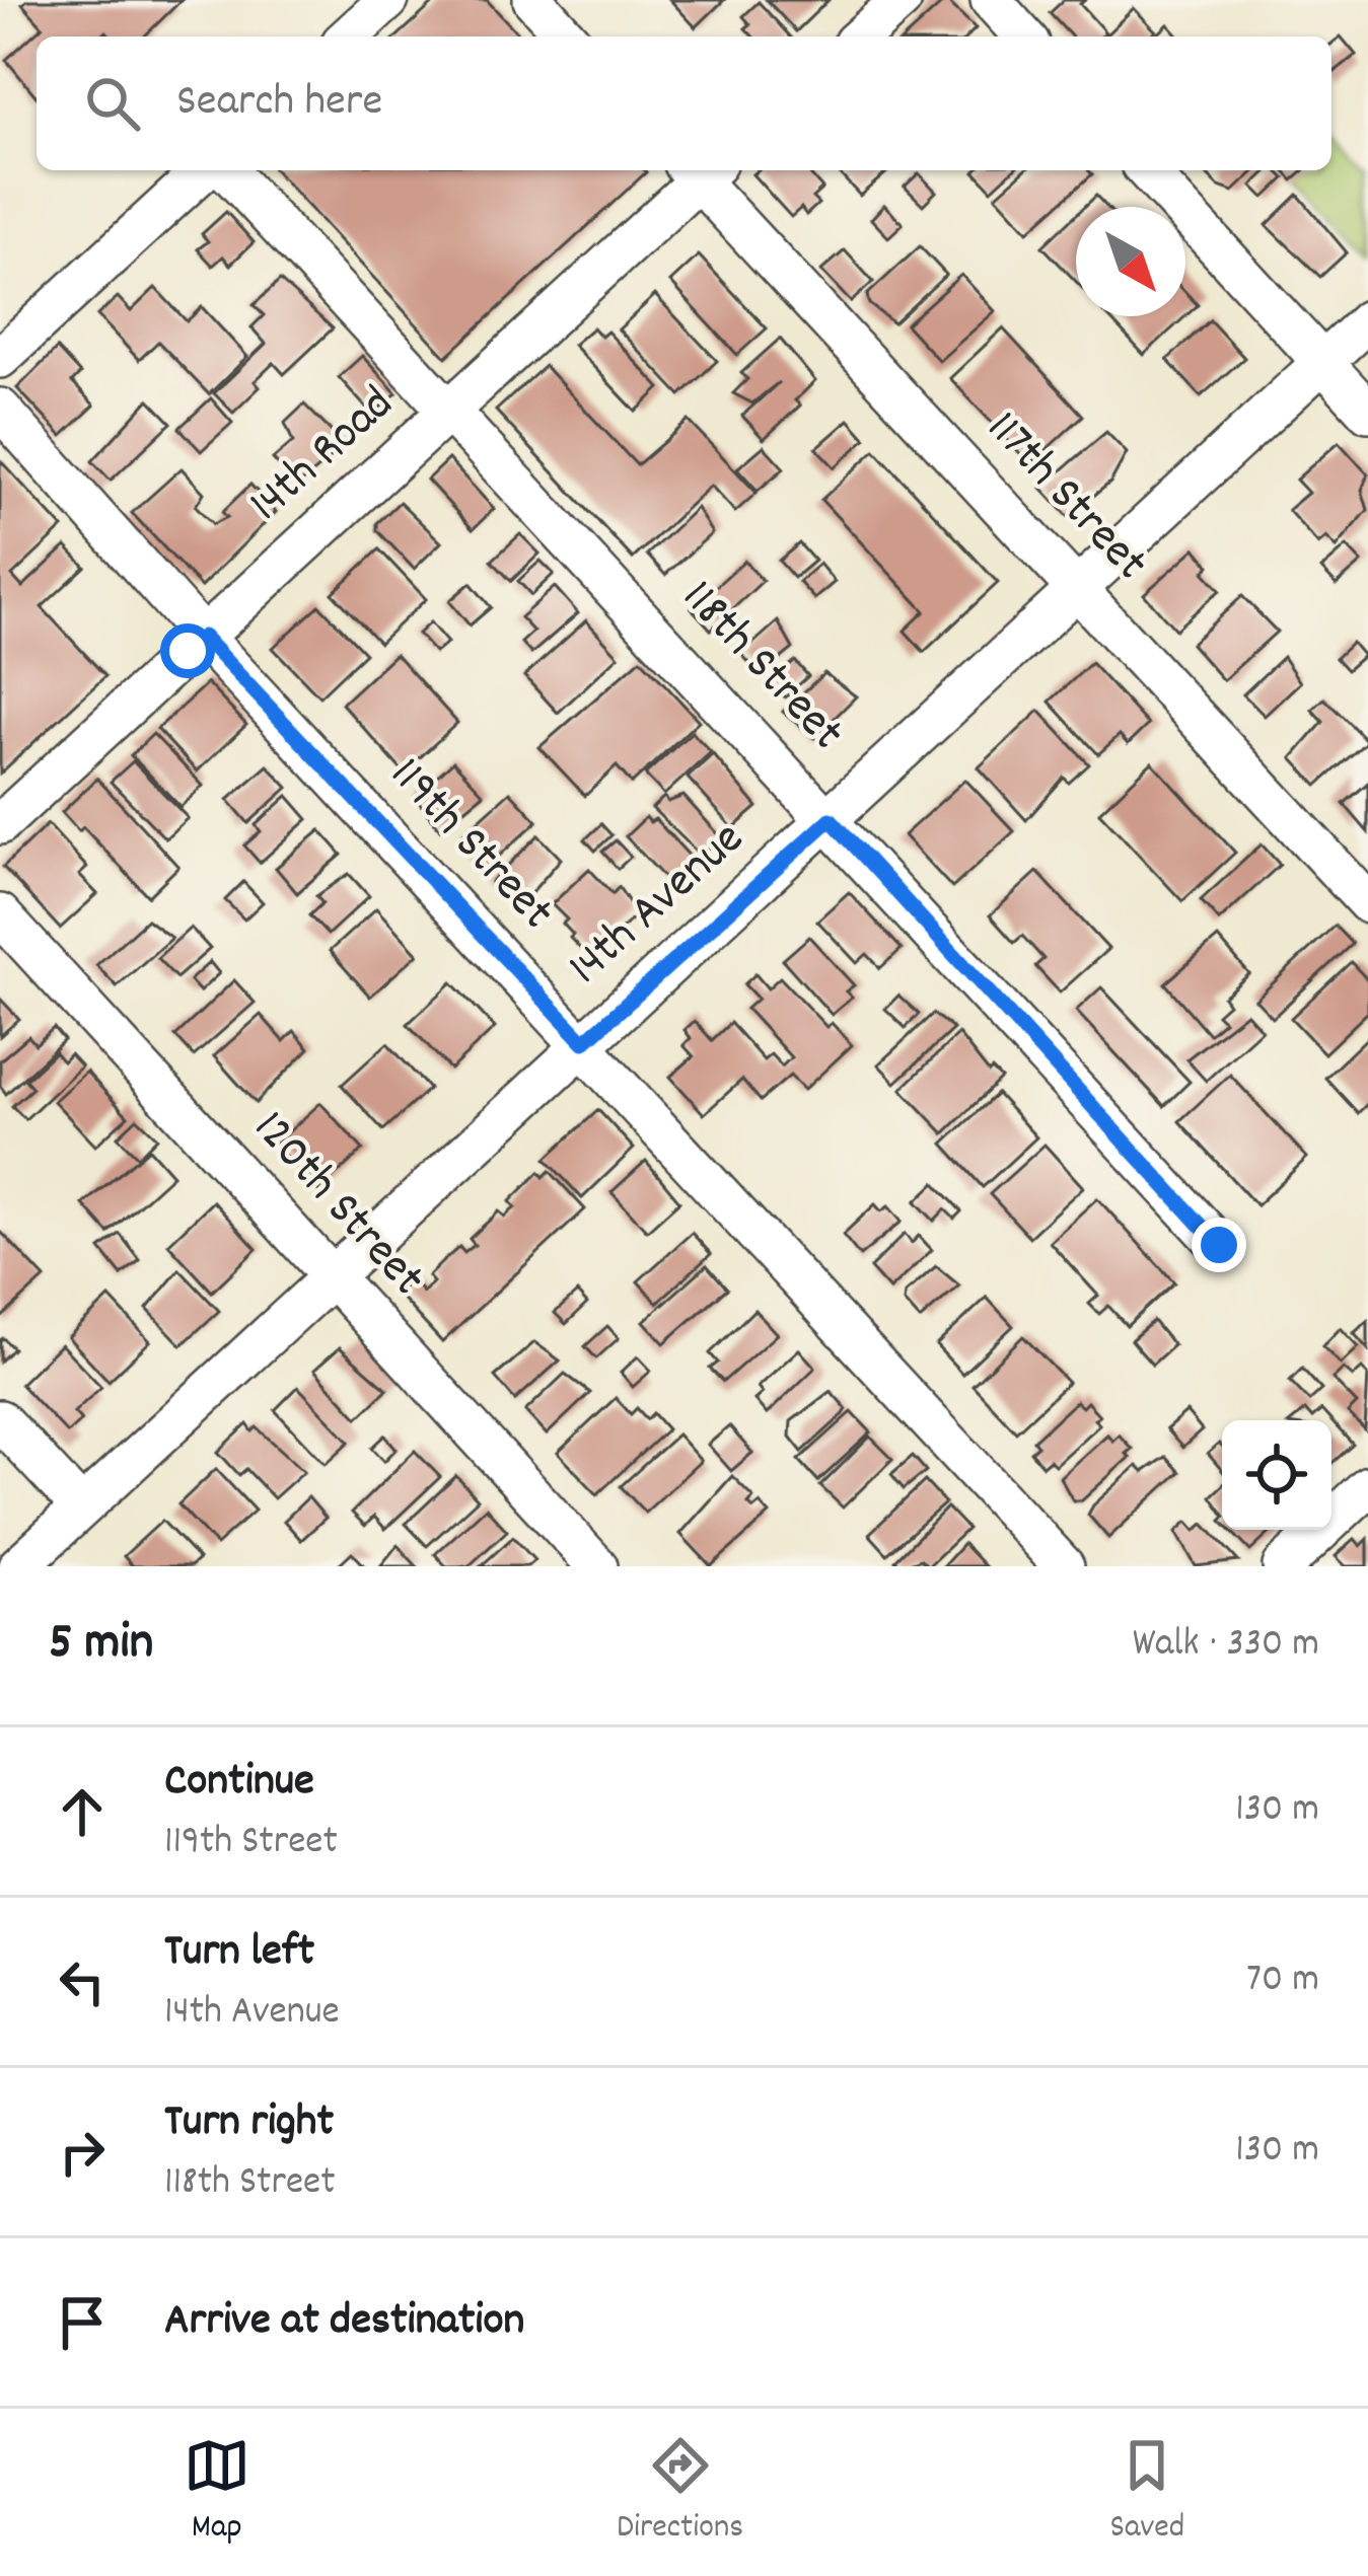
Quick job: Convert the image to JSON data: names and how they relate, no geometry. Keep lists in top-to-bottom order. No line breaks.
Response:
{"streets":{"street":["14th Road","117th Street","118th Street","119th Street","14th Avenue","120th Street"]},"crossings":[["14th Road","118th Street"],["14th Road","119th Street"],["117th Street","14th Avenue"],["118th Street","14th Avenue"],["119th Street","14th Avenue"],["14th Avenue","120th Street"]],"north":"bottom right","page":{"search":"Search here","heading":["5 min","Walk · 330 m"],"list":[["Continue","119th Street","130 m"],["Turn left","14th Avenue","70 m"],["Turn right","118th Street","130 m"],"Arrive at destination"],"nav":["Map","Directions","Saved"]}}
